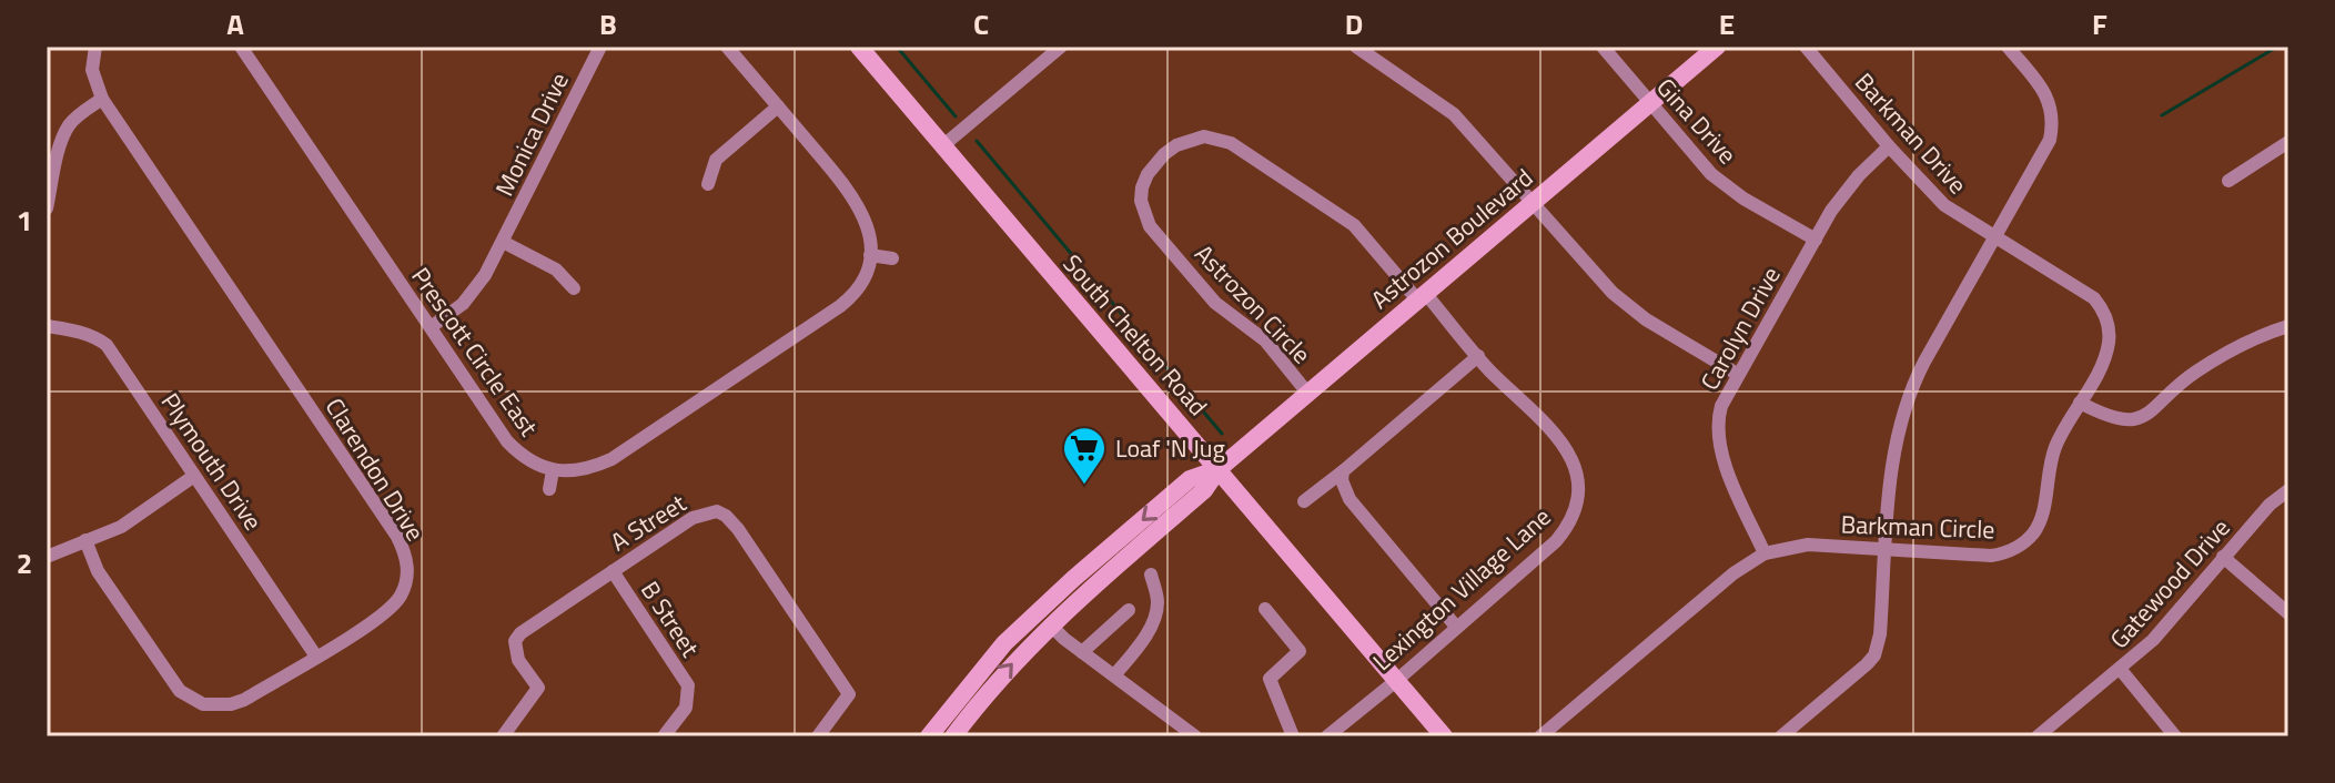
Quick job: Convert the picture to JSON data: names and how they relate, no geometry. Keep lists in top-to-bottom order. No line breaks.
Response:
{"streets":{"main road":["Astrozon Boulevard","South Chelton Road"],"street":["Gina Drive","Barkman Drive","Monica Drive","Astrozon Circle","Carolyn Drive","Prescott Circle East","Plymouth Drive","Clarendon Drive","A Street","Barkman Circle","Gatewood Drive","Lexington Village Lane","B Street"]},"crossings":[["Gina Drive","Astrozon Boulevard"],["Gina Drive","Carolyn Drive"],["Barkman Drive","Carolyn Drive"],["Barkman Drive","Barkman Circle"],["Monica Drive","Prescott Circle East"],["Astrozon Boulevard","Astrozon Circle"],["Astrozon Boulevard","South Chelton Road"],["Astrozon Boulevard","Lexington Village Lane"],["Astrozon Circle","Lexington Village Lane"],["Carolyn Drive","Barkman Circle"],["South Chelton Road","Lexington Village Lane"],["Plymouth Drive","Clarendon Drive"],["A Street","B Street"]],"places":{"supermarket":["Loaf 'N Jug"]},"grid":{"columns":["A","B","C","D","E","F"],"rows":["1","2"]}}
